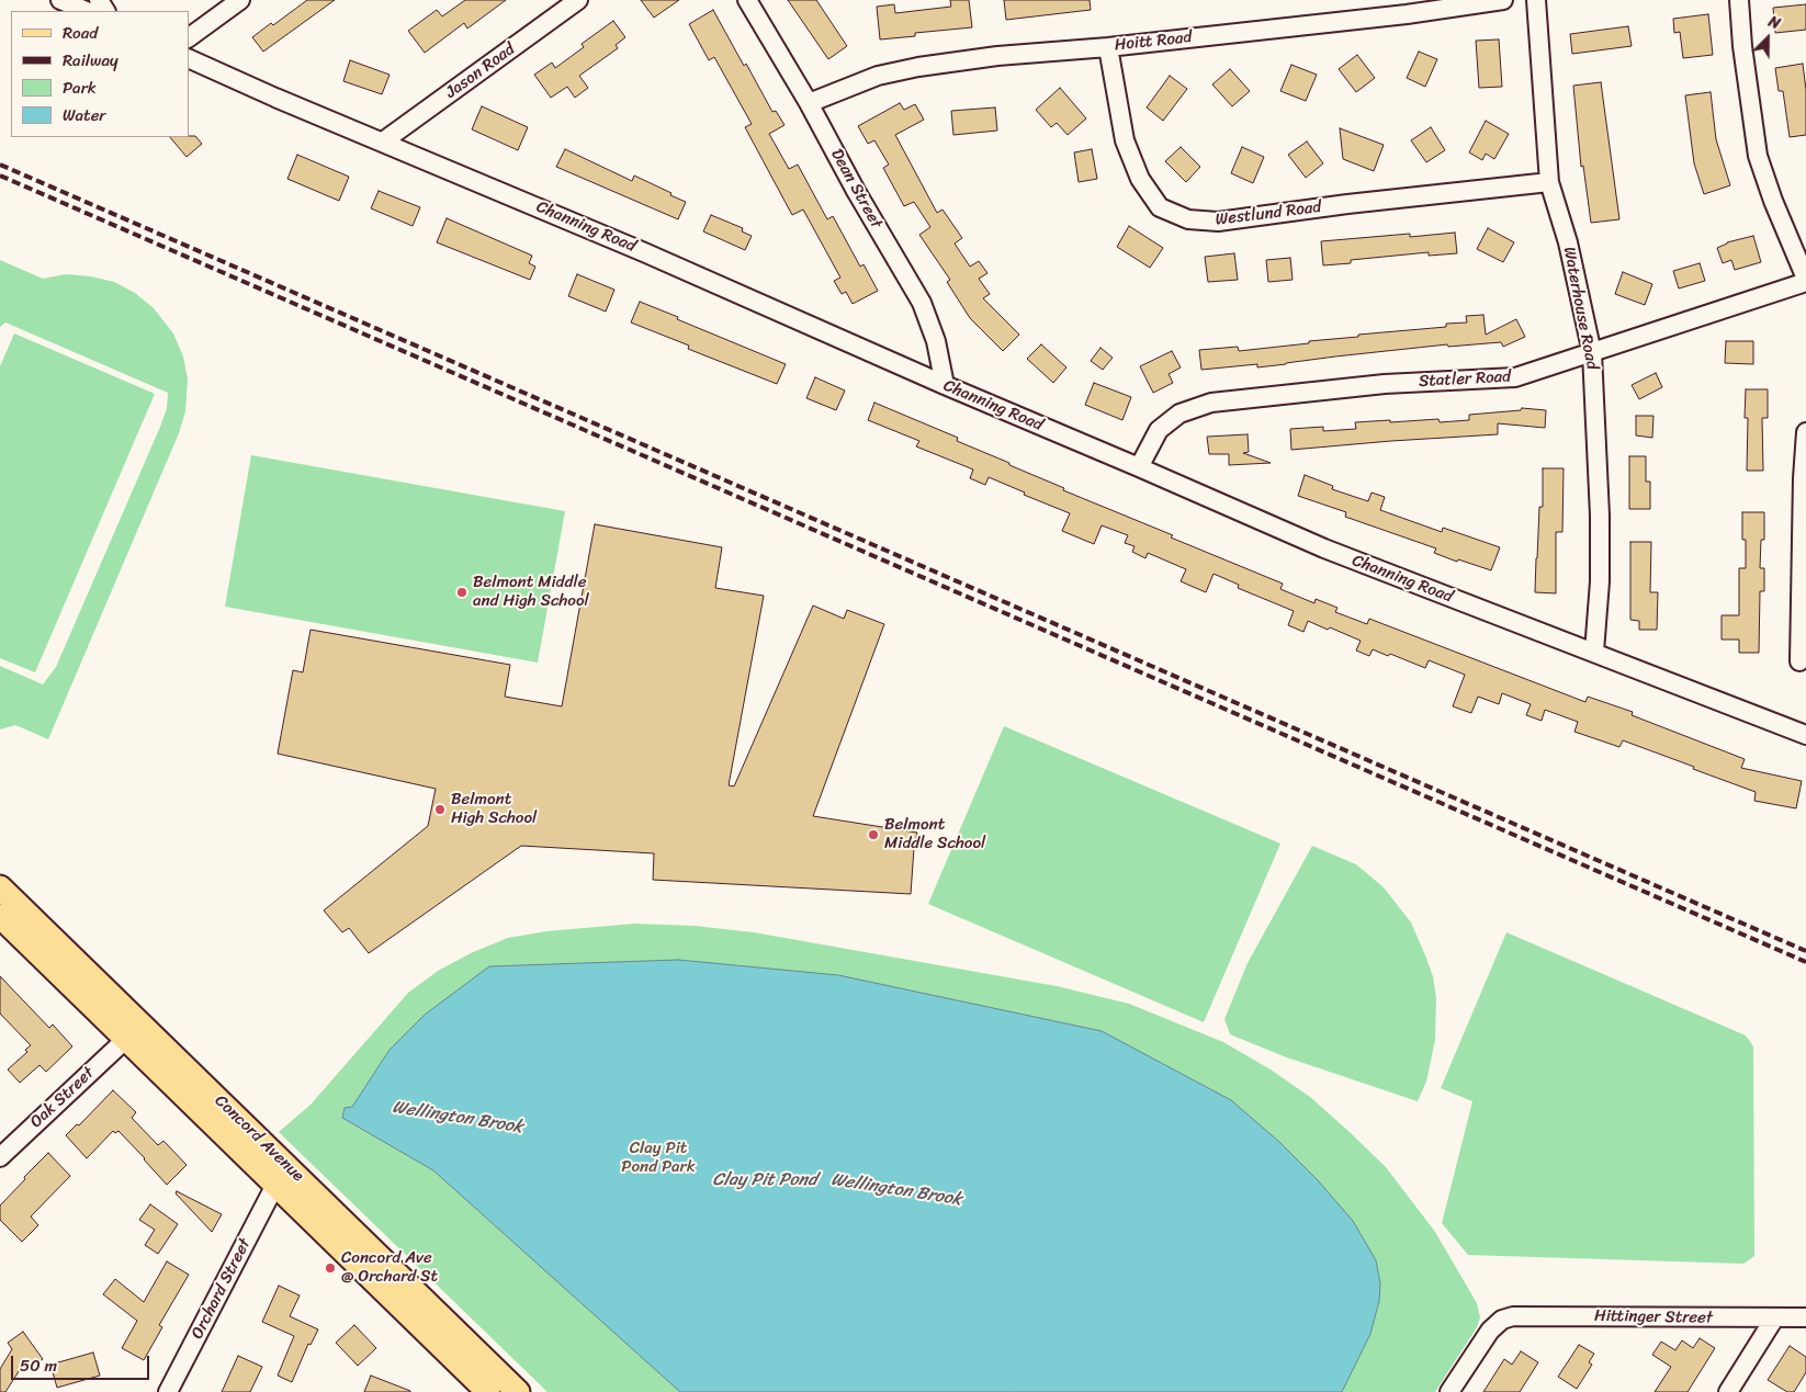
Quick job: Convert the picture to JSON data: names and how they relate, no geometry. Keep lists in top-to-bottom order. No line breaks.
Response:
{"streets":{"main road":["Concord Avenue"],"street":["Hoitt Road","Jason Road","Dean Street","Westlund Road","Channing Road","Waterhouse Road","Statler Road","Oak Street","Orchard Street","Hittinger Street"]},"crossings":[["Hoitt Road","Dean Street"],["Hoitt Road","Westlund Road"],["Jason Road","Channing Road"],["Dean Street","Channing Road"],["Westlund Road","Waterhouse Road"],["Channing Road","Waterhouse Road"],["Channing Road","Statler Road"],["Waterhouse Road","Statler Road"],["Oak Street","Concord Avenue"],["Concord Avenue","Orchard Street"]],"water":["Wellington Brook","Clay Pit Pond"],"parks":["Clay Pit Pond Park"],"places":["Belmont Middle and High School","Belmont High School","Belmont Middle School","Concord Ave @ Orchard St"],"legend":["Road","Railway","Park","Water"],"scale_bar":"50 m","north":"top right"}
